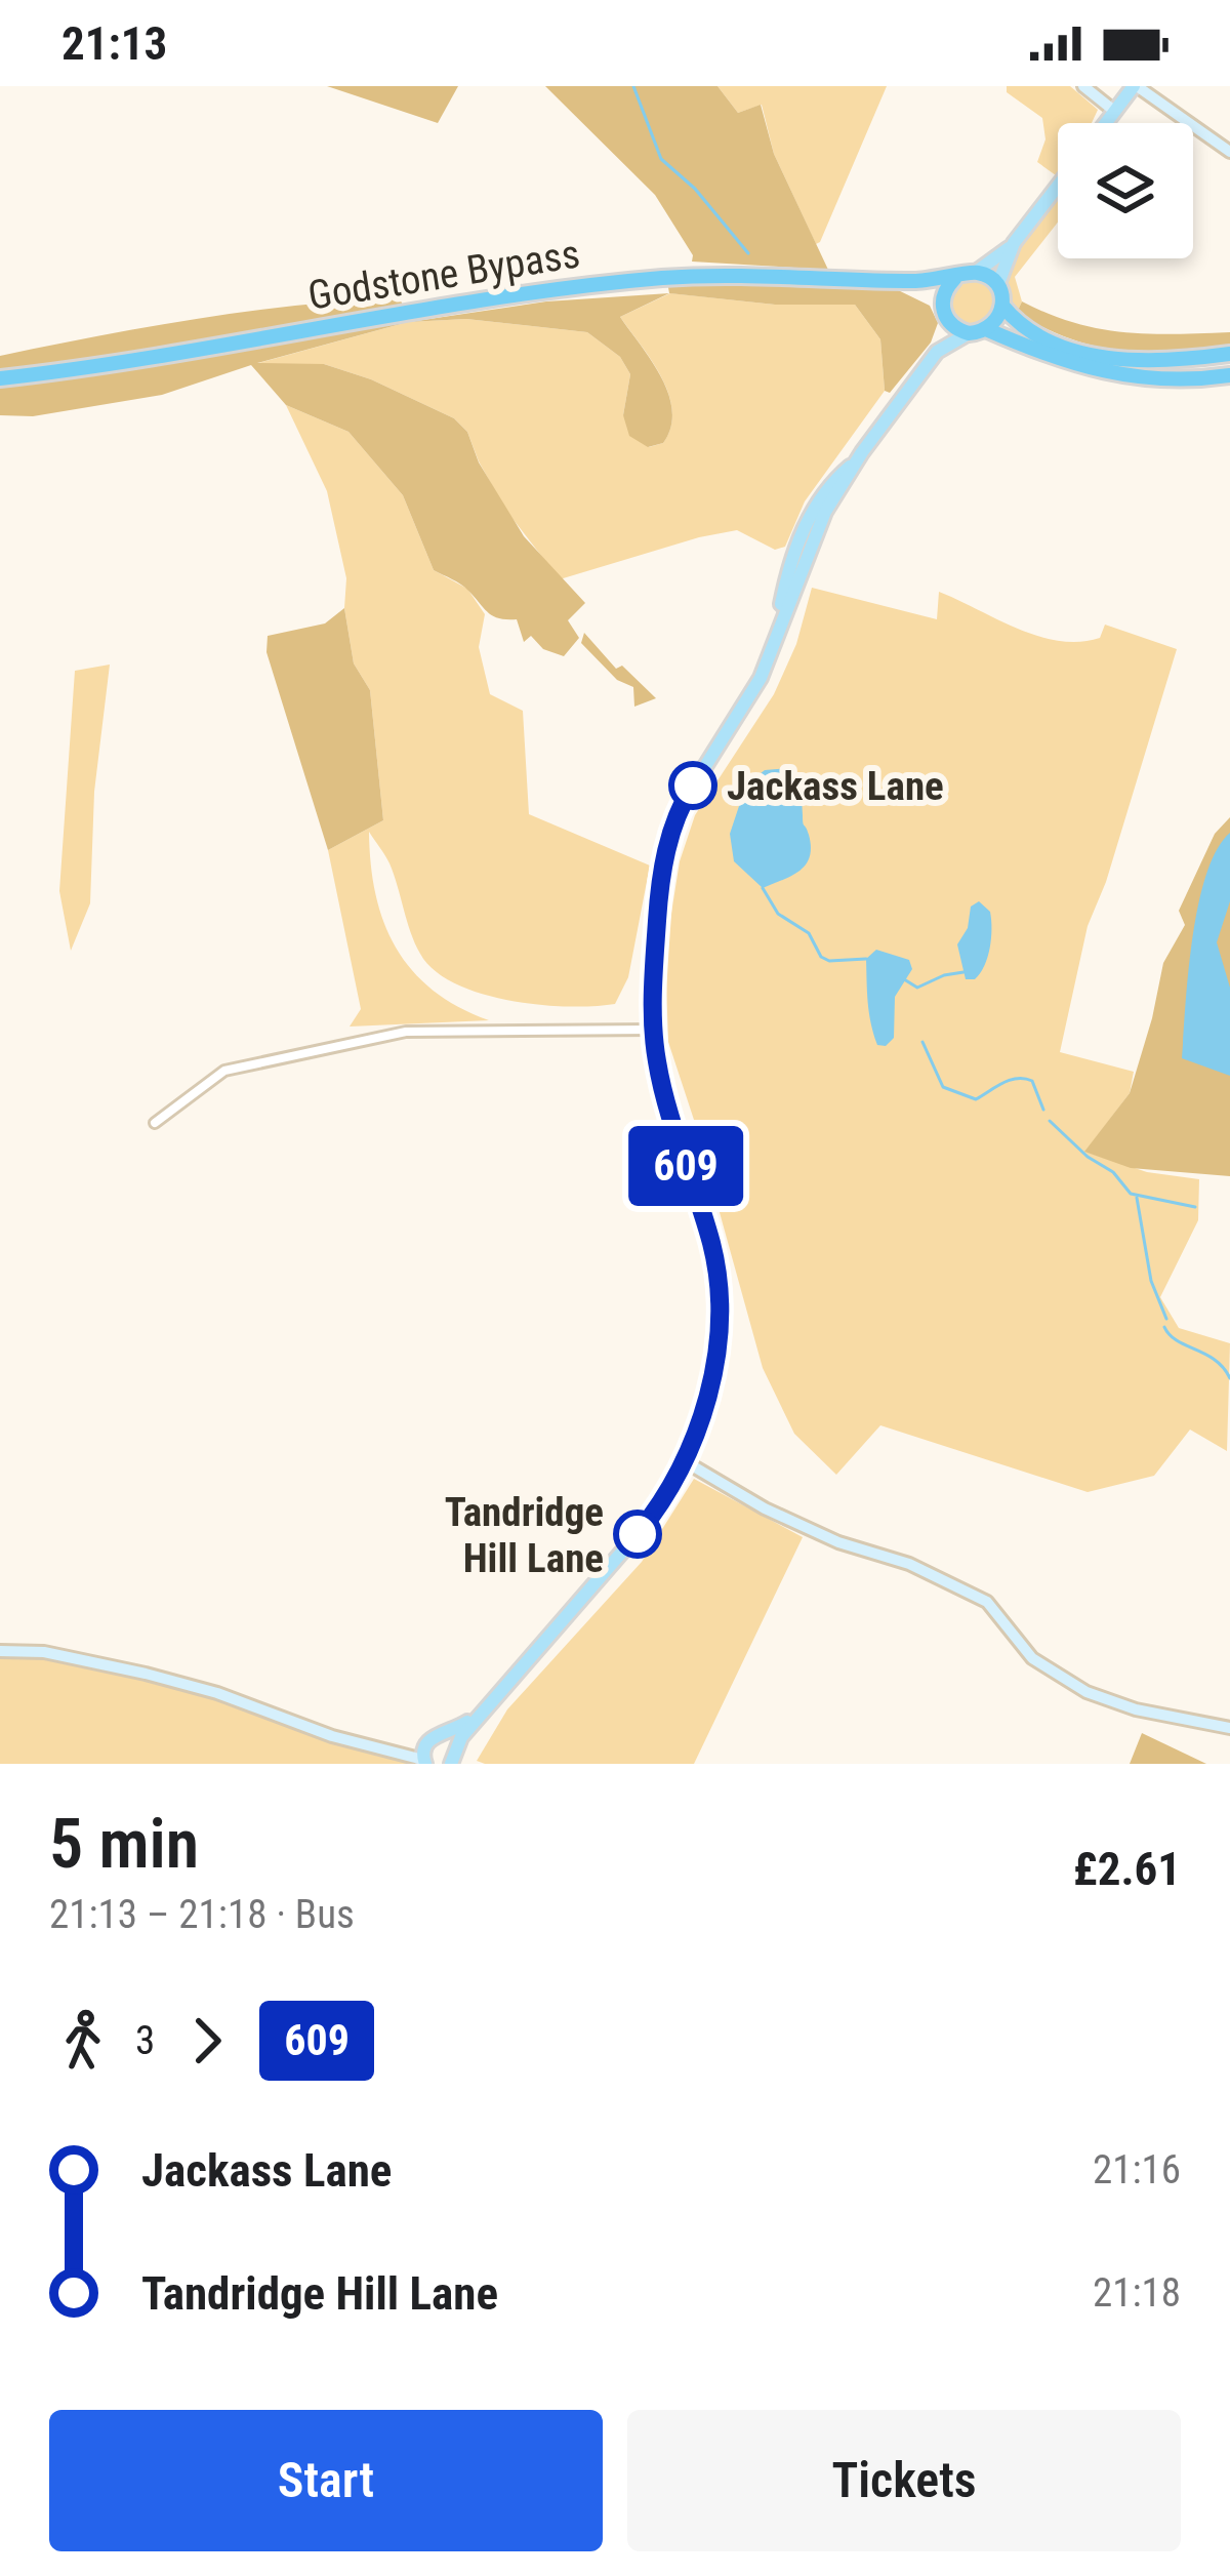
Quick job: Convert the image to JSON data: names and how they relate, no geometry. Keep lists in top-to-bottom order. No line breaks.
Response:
{"streets":{"highway":["Godstone Bypass"]},"places":["Jackass Lane","Tandridge Hill Lane"],"lines":["bus line 609"],"page":{"status":"21:13","on_map":"609","heading":["5 min","21:13 – 21:18 · Bus","£2.61"],"legs":["3","609"],"list":[{"name":"Jackass Lane","value":"21:16"},{"name":"Tandridge Hill Lane","value":"21:18"}],"buttons":["Start","Tickets"]}}
